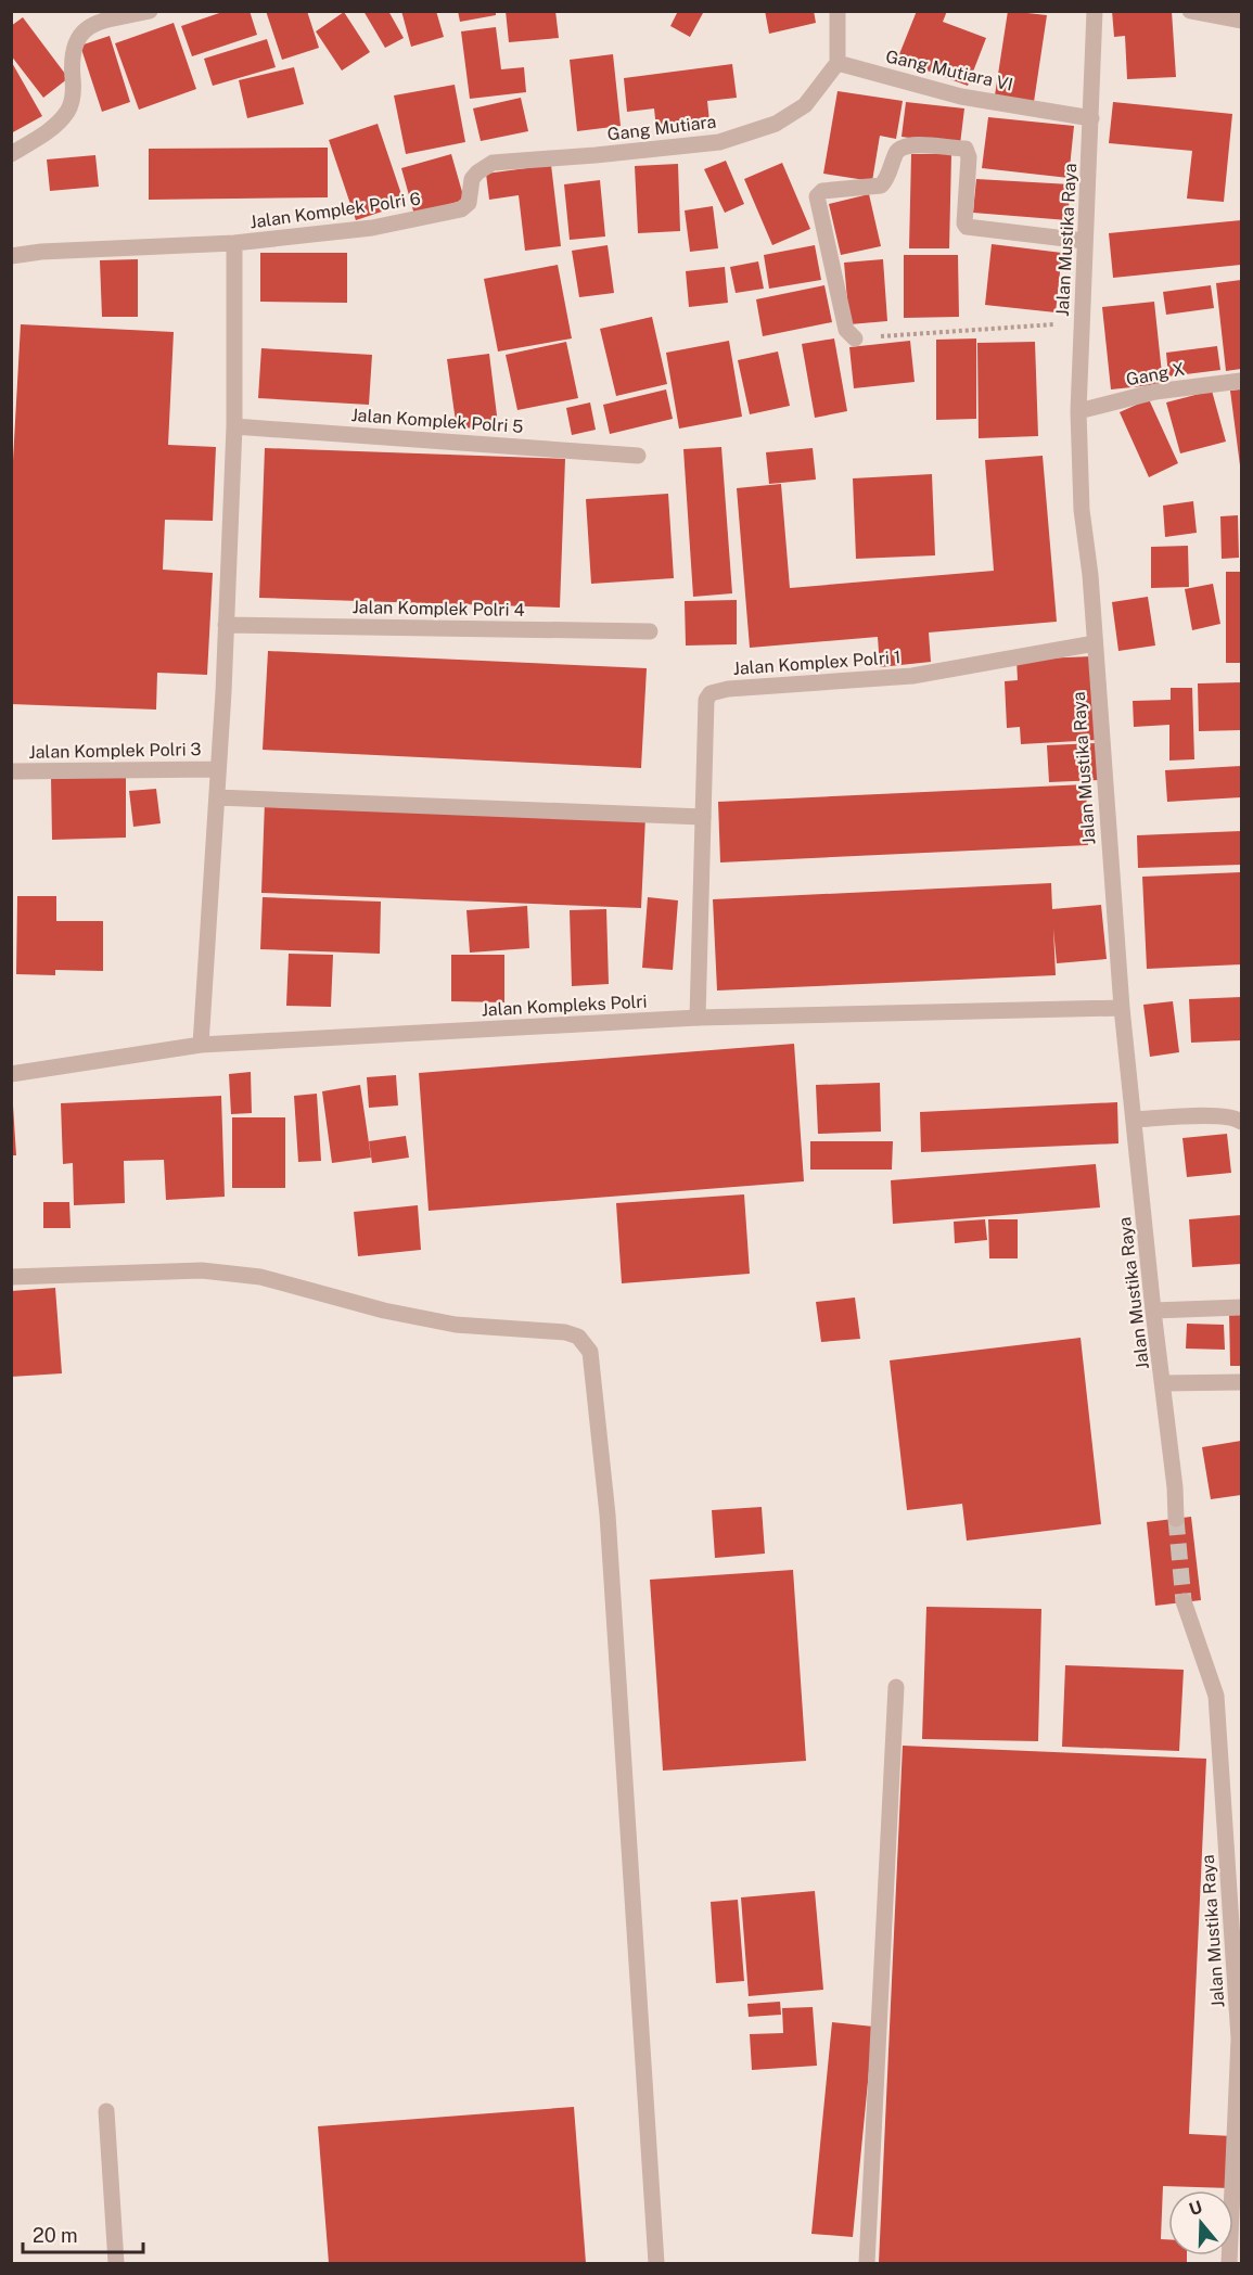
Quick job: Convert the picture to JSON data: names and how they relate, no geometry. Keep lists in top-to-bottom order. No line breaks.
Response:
{"streets":{"street":["Gang Mutiara VI","Gang Mutiara","Jalan Komplek Polri 6","Jalan Mustika Raya","Gang X","Jalan Komplek Polri 5","Jalan Komplek Polri 4","Jalan Komplex Polri 1","Jalan Komplek Polri 3","Jalan Kompleks Polri"]},"crossings":[["Gang Mutiara VI","Gang Mutiara"],["Gang Mutiara VI","Jalan Mustika Raya"],["Gang Mutiara","Jalan Komplek Polri 6"],["Jalan Mustika Raya","Gang X"],["Jalan Mustika Raya","Jalan Komplex Polri 1"],["Jalan Mustika Raya","Jalan Kompleks Polri"],["Jalan Komplex Polri 1","Jalan Kompleks Polri"]],"scale_bar":"20 m","north":"top"}
